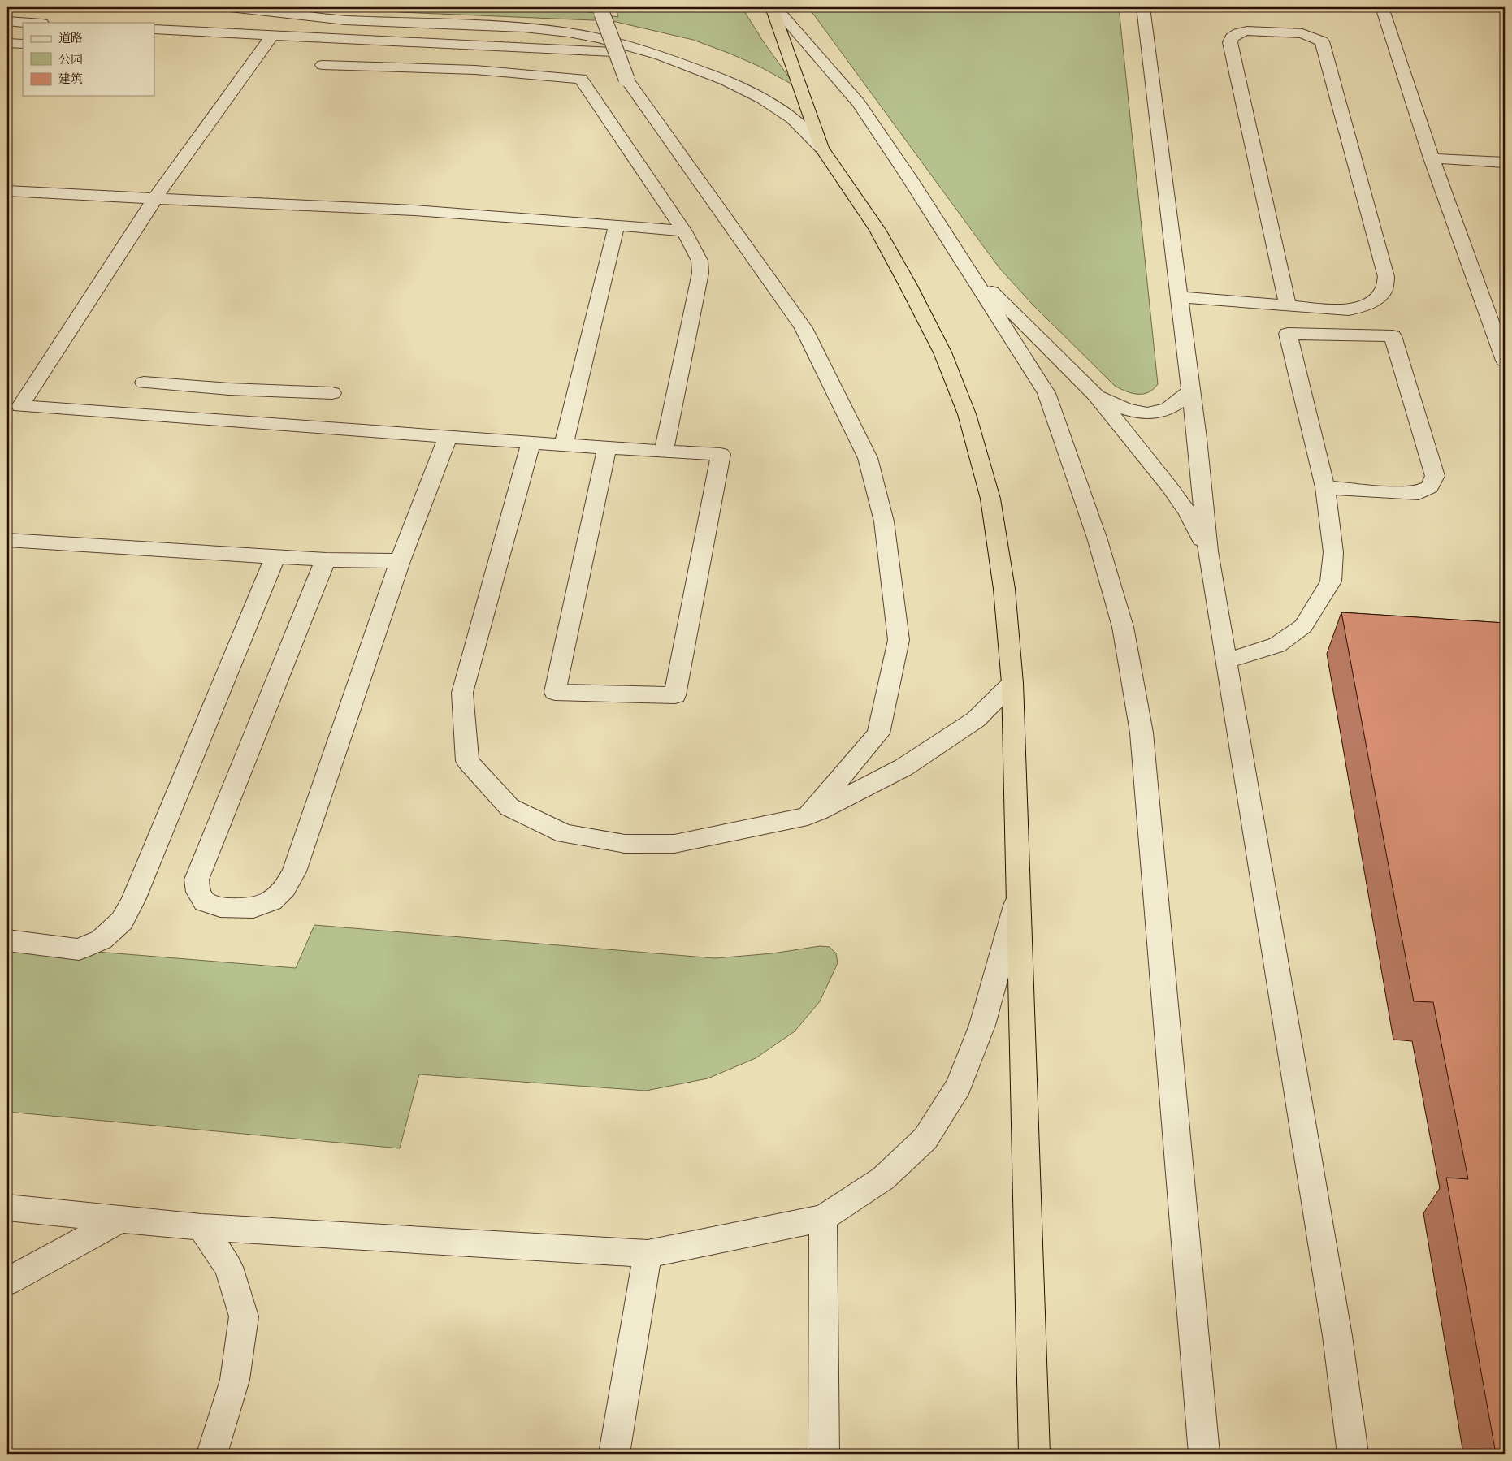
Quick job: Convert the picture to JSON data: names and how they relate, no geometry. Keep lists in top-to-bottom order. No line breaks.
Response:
{"legend":["道路","公园","建筑"]}
